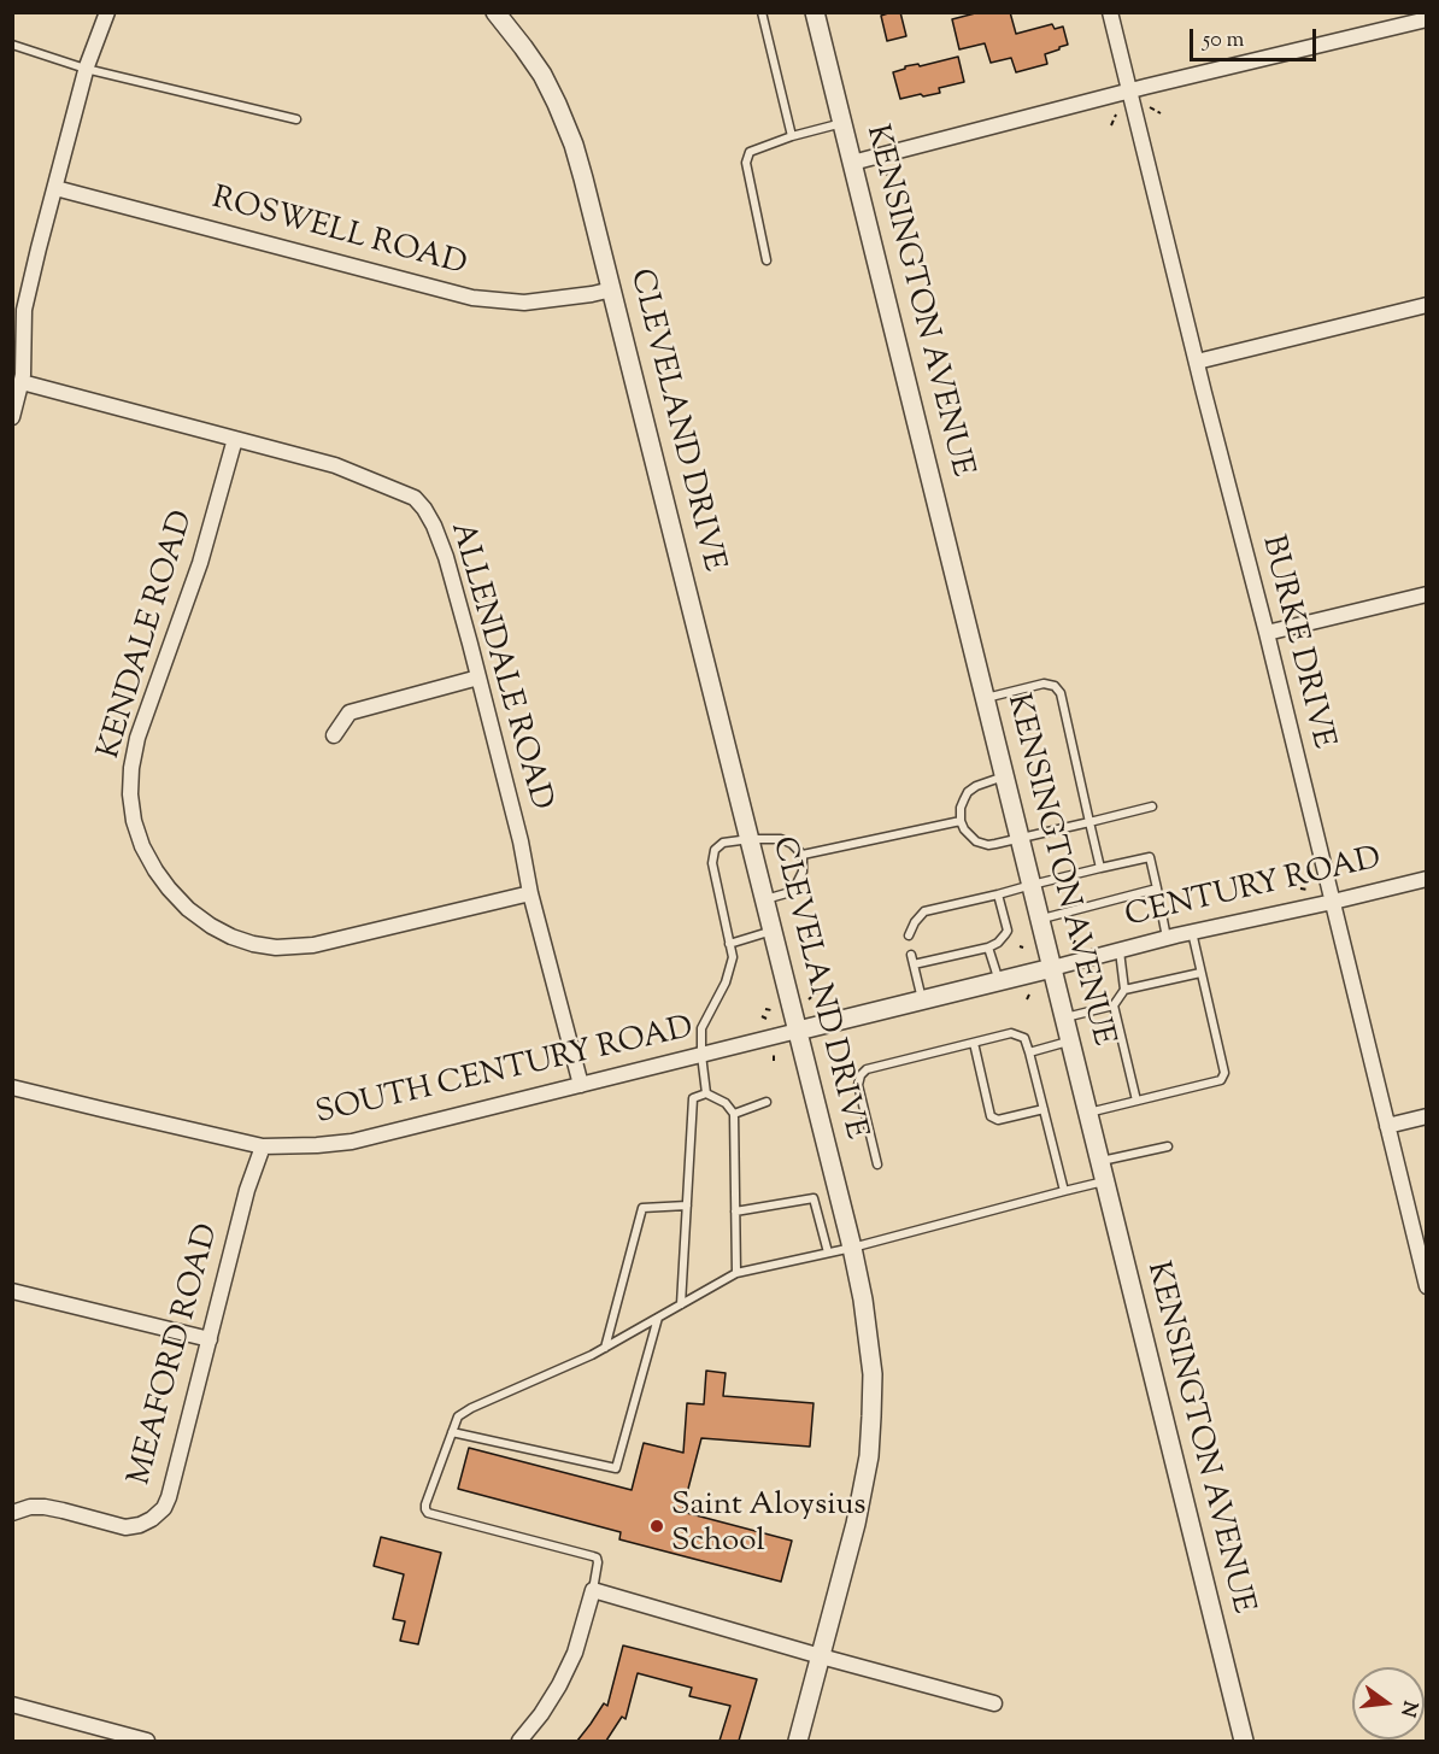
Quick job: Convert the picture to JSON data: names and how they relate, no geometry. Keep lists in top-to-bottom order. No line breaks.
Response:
{"streets":{"street":["ROSWELL ROAD","KENSINGTON AVENUE","CLEVELAND DRIVE","KENDALE ROAD","BURKE DRIVE","ALLENDALE ROAD","CENTURY ROAD","SOUTH CENTURY ROAD","MEAFORD ROAD"]},"crossings":[["ROSWELL ROAD","CLEVELAND DRIVE"],["KENSINGTON AVENUE","CENTURY ROAD"],["CLEVELAND DRIVE","CENTURY ROAD"],["CLEVELAND DRIVE","SOUTH CENTURY ROAD"],["KENDALE ROAD","ALLENDALE ROAD"],["BURKE DRIVE","CENTURY ROAD"],["ALLENDALE ROAD","SOUTH CENTURY ROAD"],["CENTURY ROAD","SOUTH CENTURY ROAD"],["SOUTH CENTURY ROAD","MEAFORD ROAD"]],"places":["Saint Aloysius School"],"scale_bar":"50 m","north":"right"}
